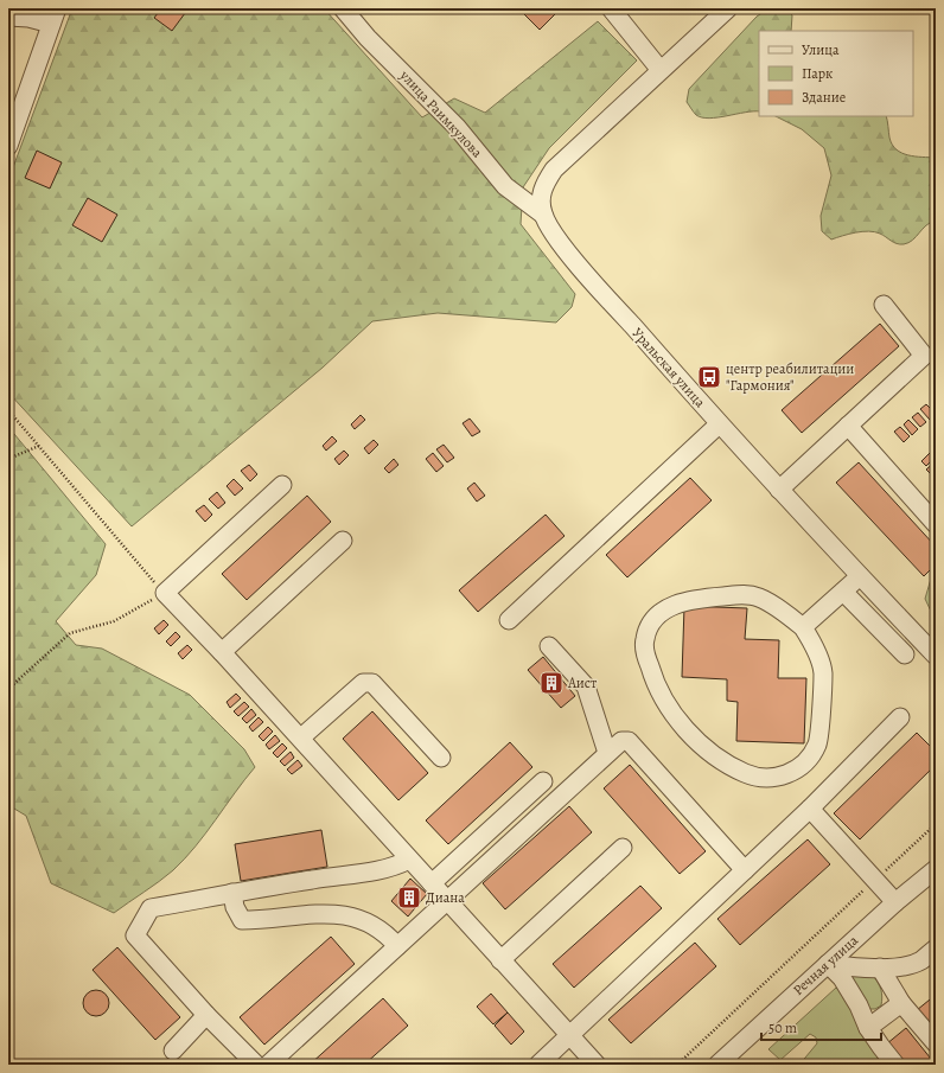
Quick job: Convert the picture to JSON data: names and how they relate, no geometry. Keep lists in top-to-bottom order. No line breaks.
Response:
{"streets":{"street":["улица Раимкулова","Уральская улица","Речная улица"]},"crossings":[["улица Раимкулова","Уральская улица"]],"places":{"bus stop":["центр реабилитации \"Гармония\""],"building":["Аист","Диана"]},"legend":["Улица","Парк","Здание"],"scale_bar":"50 m"}
